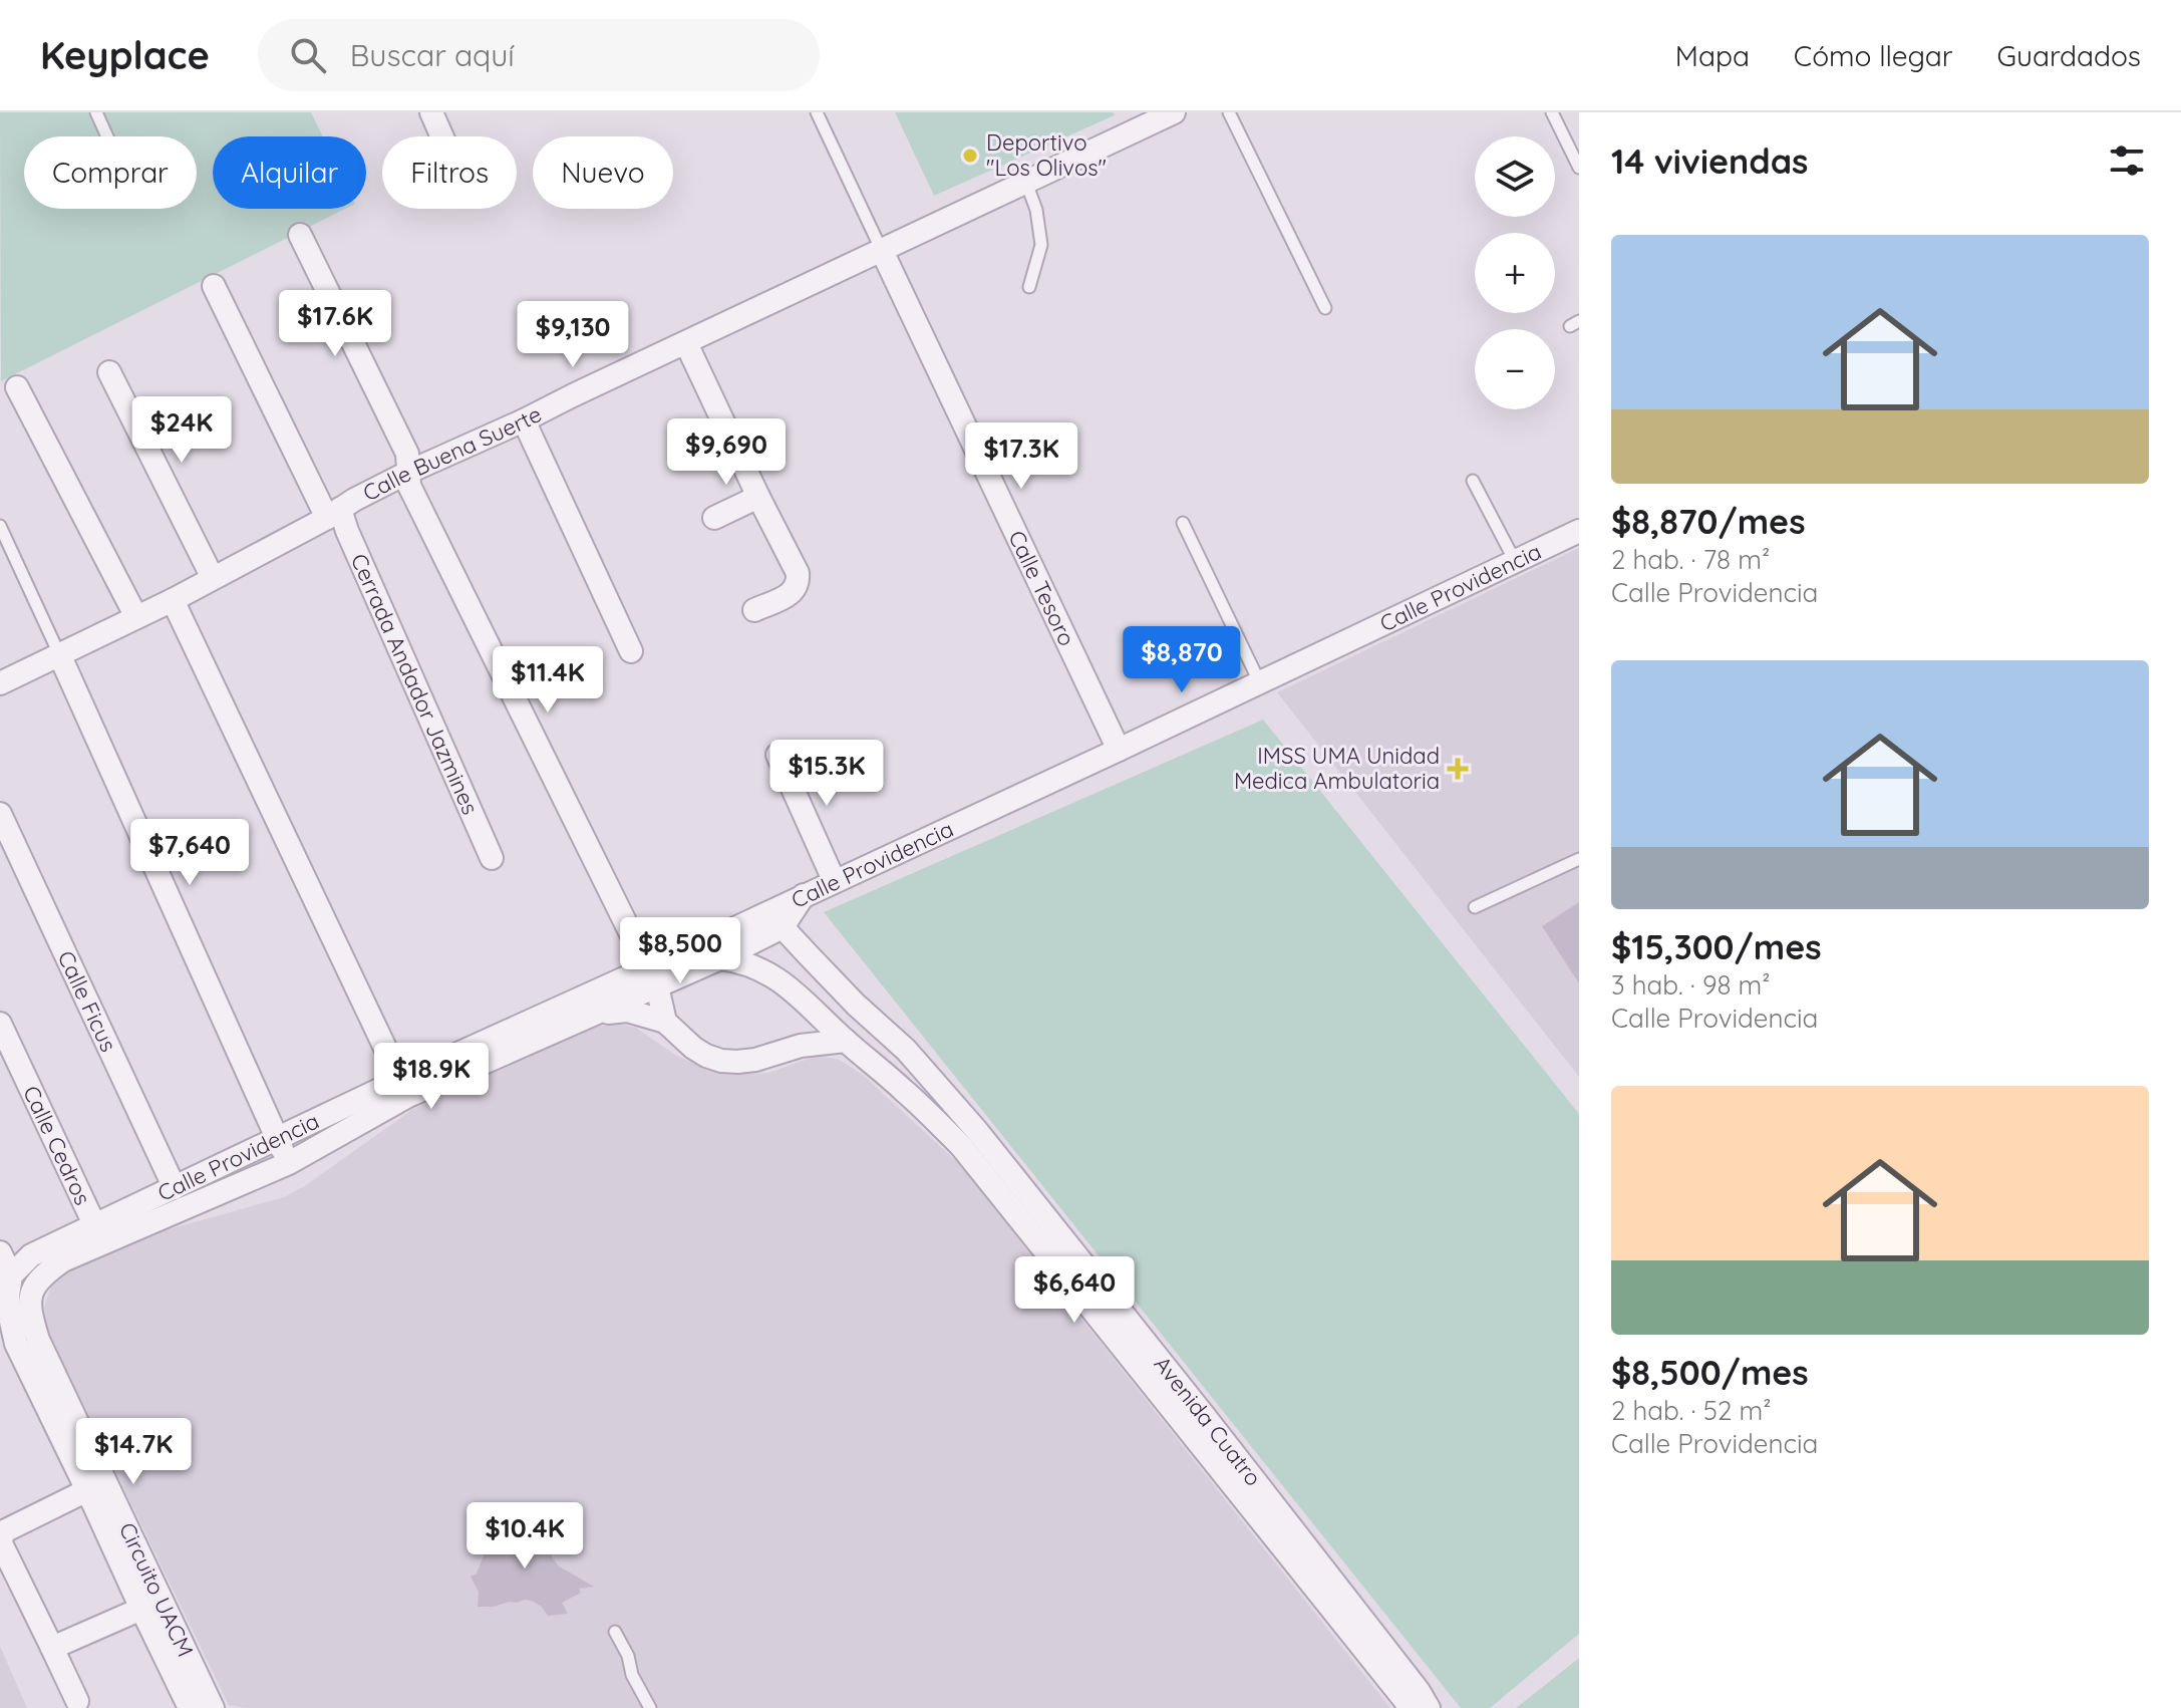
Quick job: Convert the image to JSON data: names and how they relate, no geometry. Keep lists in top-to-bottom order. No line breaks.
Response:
{"streets":{"street":["Calle Buena Suerte","Calle Tesoro","Calle Providencia","Cerrada Andador Jazmines","Calle Ficus","Calle Cedros","Avenida Cuatro","Circuito UACM"]},"crossings":[["Calle Buena Suerte","Calle Tesoro"],["Calle Buena Suerte","Cerrada Andador Jazmines"],["Calle Tesoro","Calle Providencia"],["Calle Providencia","Calle Ficus"],["Calle Providencia","Calle Cedros"],["Calle Providencia","Avenida Cuatro"],["Calle Providencia","Circuito UACM"]],"places":{"other":["Deportivo \"Los Olivos\""],"health":["IMSS UMA Unidad Medica Ambulatoria"]},"page":{"header":"Keyplace","search":"Buscar aquí","nav":["Mapa","Cómo llegar","Guardados"],"heading":"14 viviendas","map_buttons":["+","−"],"chip":["Comprar","Alquilar","Filtros","Nuevo"],"list":[{"name":"$8,870/mes","note":"2 hab. · 78 m² · Calle Providencia"},{"name":"$15,300/mes","note":"3 hab. · 98 m² · Calle Providencia"},{"name":"$8,500/mes","note":"2 hab. · 52 m² · Calle Providencia"}],"price":["$17.6K","$9,130","$24K","$9,690","$17.3K","$8,870","$11.4K","$15.3K","$7,640","$8,500","$18.9K","$6,640","$14.7K","$10.4K"]}}
